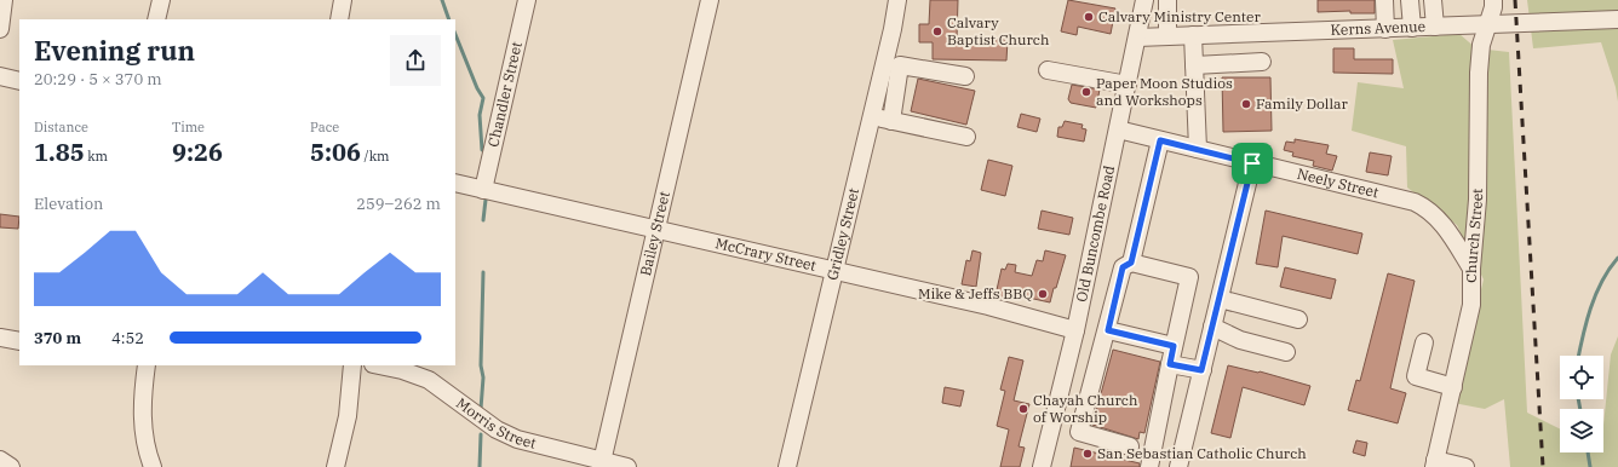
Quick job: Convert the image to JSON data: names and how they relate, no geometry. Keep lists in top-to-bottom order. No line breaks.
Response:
{"streets":{"street":["Kerns Avenue","Chandler Street","Neely Street","Bailey Street","Gridley Street","Old Buncombe Road","Church Street","McCrary Street","Morris Street"]},"crossings":[["Kerns Avenue","Old Buncombe Road"],["Kerns Avenue","Church Street"],["Chandler Street","McCrary Street"],["Neely Street","Old Buncombe Road"],["Neely Street","Church Street"],["Bailey Street","McCrary Street"],["Bailey Street","Morris Street"],["Gridley Street","McCrary Street"],["Old Buncombe Road","McCrary Street"]],"places":["Calvary Ministry Center","Calvary Baptist Church","Paper Moon Studios and Workshops","Family Dollar","Mike & Jeffs BBQ","Chayah Church of Worship","San Sebastian Catholic Church"],"page":{"heading":["Evening run","20:29 · 5 × 370 m"],"stats":[["Distance","1.85 km"],["Time","9:26"],["Pace","5:06 /km"]],"chart":["Elevation","259–262 m"],"list":[{"name":"370 m","note":"4:52"}]}}
